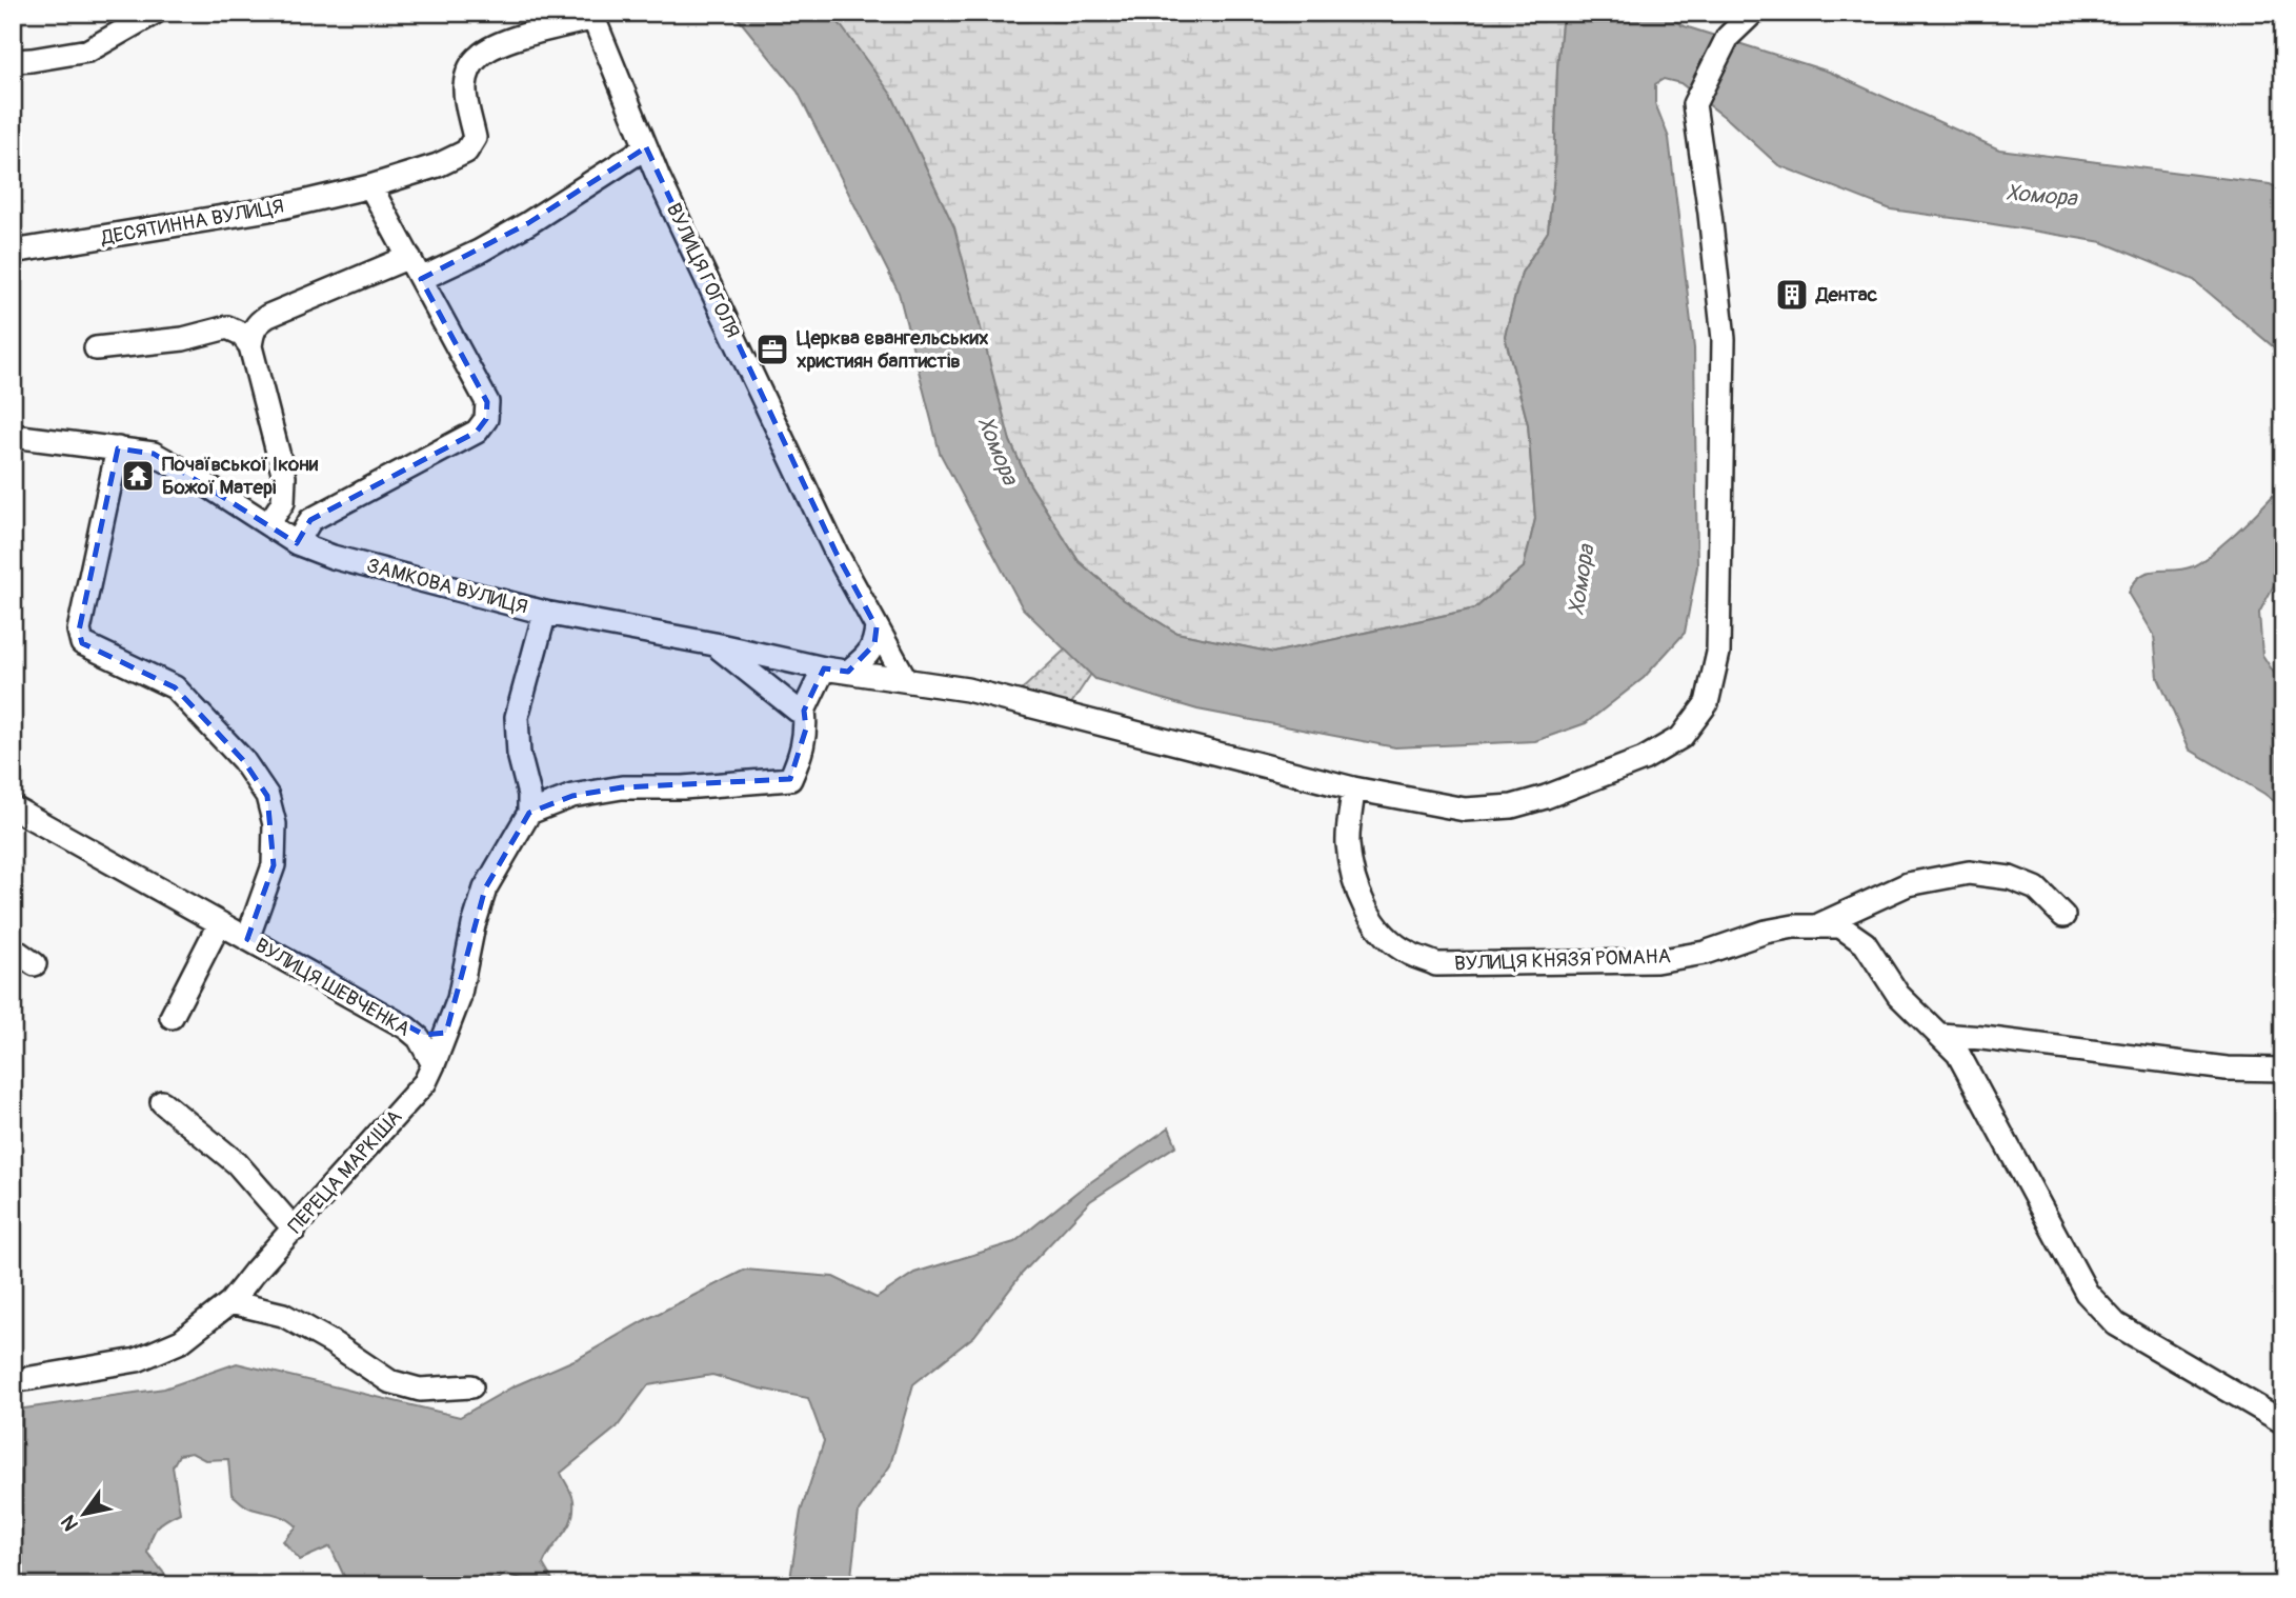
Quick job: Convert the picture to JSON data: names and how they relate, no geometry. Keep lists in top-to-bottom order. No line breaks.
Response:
{"streets":{"street":["ДЕСЯТИННА ВУЛИЦЯ","ВУЛИЦЯ ГОГОЛЯ","ЗАМКОВА ВУЛИЦЯ","ВУЛИЦЯ КНЯЗЯ РОМАНА","ВУЛИЦЯ ШЕВЧЕНКА","ПЕРЕЦА МАРКІША"]},"crossings":[["ДЕСЯТИННА ВУЛИЦЯ","ВУЛИЦЯ ГОГОЛЯ"],["ВУЛИЦЯ ГОГОЛЯ","ЗАМКОВА ВУЛИЦЯ"],["ЗАМКОВА ВУЛИЦЯ","ВУЛИЦЯ КНЯЗЯ РОМАНА"],["ВУЛИЦЯ ШЕВЧЕНКА","ПЕРЕЦА МАРКІША"]],"water":["Хомора"],"places":{"building":["Дентас"],"office":["Церква євангельських християн баптистів"],"temple":["Почаївської Ікони Божої Матері"]},"north":"bottom left"}
